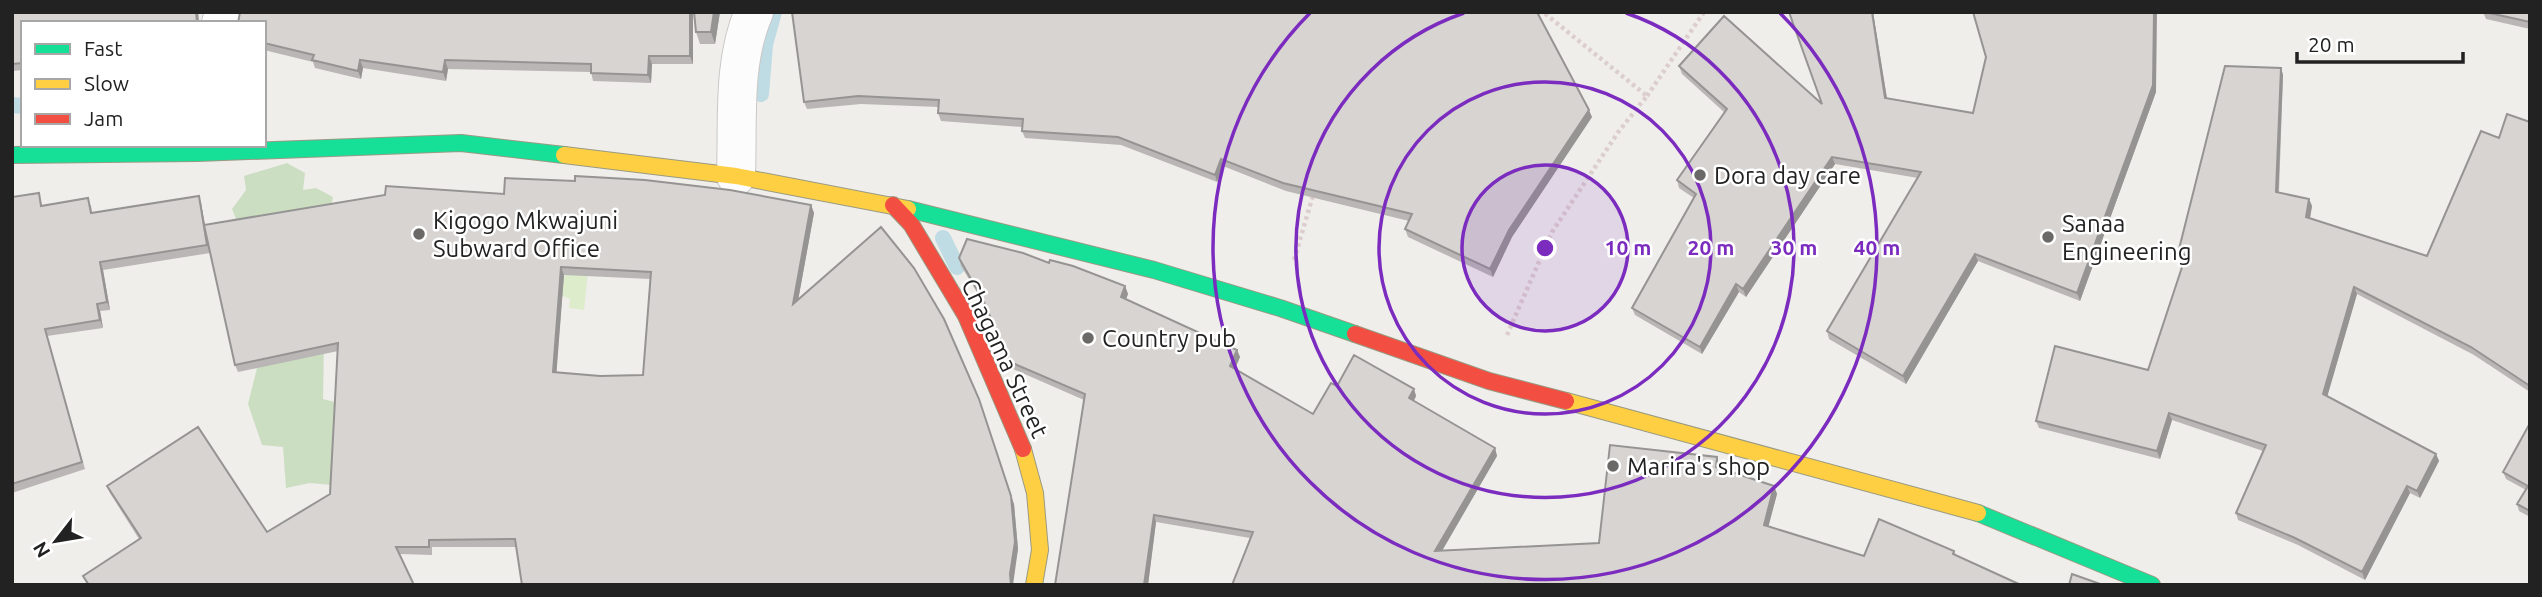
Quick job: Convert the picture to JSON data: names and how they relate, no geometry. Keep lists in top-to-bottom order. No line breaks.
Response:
{"streets":{"street":["Chagama Street"]},"places":["Dora day care","Kigogo Mkwajuni Subward Office","Sanaa Engineering","Country pub","Marira's shop"],"legend":["Fast","Slow","Jam"],"scale_bar":"20 m","north":"bottom left","rings":["10 m","20 m","30 m","40 m"]}
